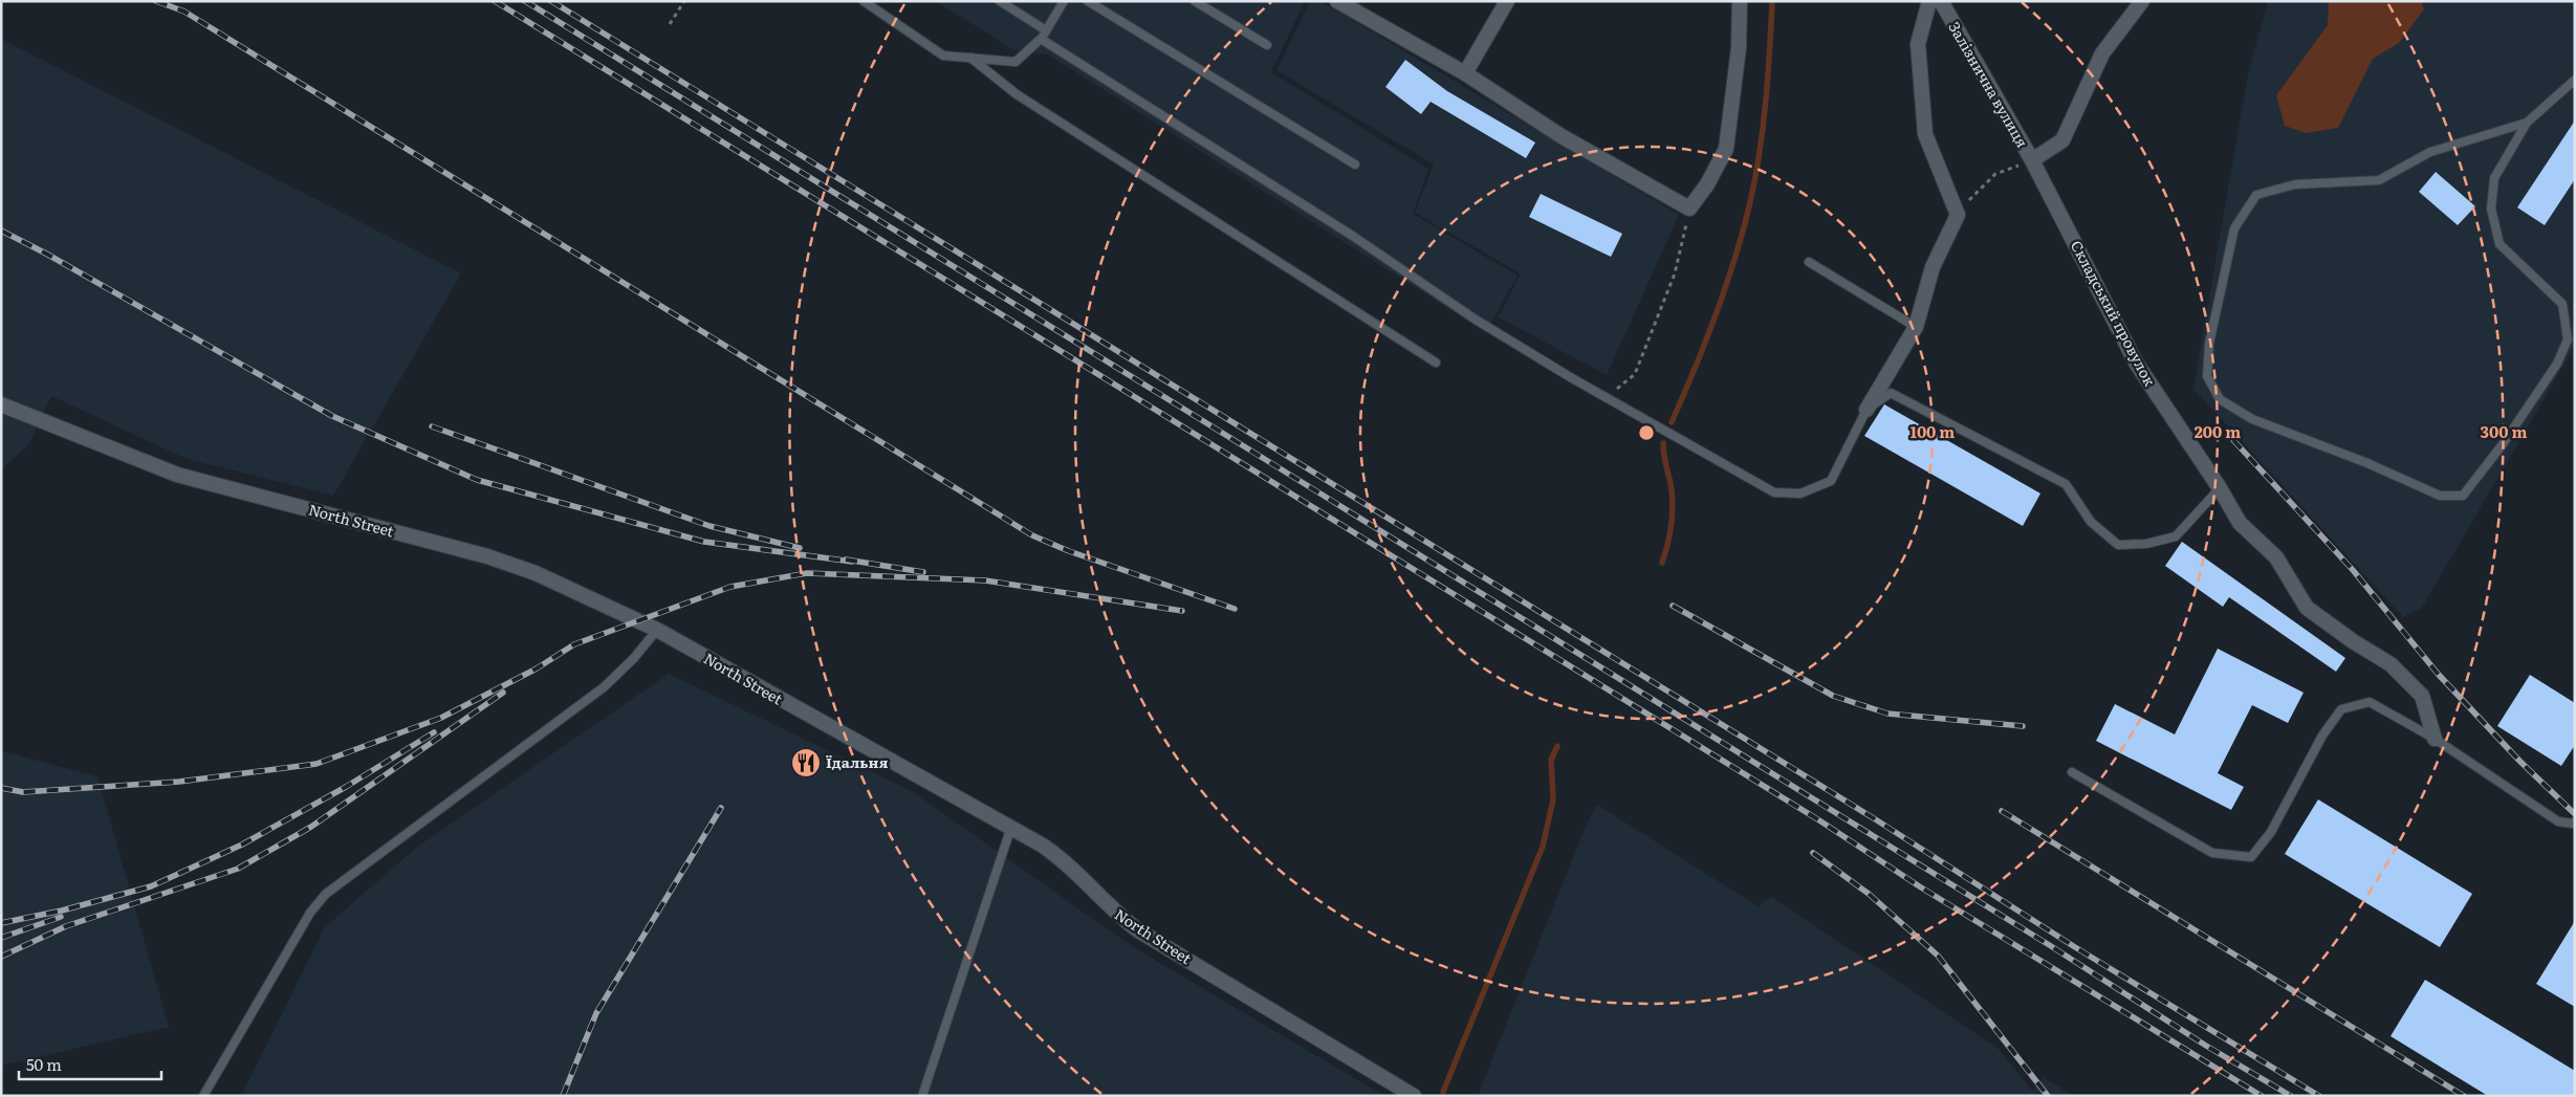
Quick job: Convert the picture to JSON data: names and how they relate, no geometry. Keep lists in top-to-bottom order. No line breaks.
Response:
{"streets":{"street":["Залізнична вулиця","Складський провулок","North Street"]},"crossings":[["Залізнична вулиця","Складський провулок"]],"places":{"restaurant":["Їдальня"]},"scale_bar":"50 m","rings":["100 m","200 m","300 m"]}
